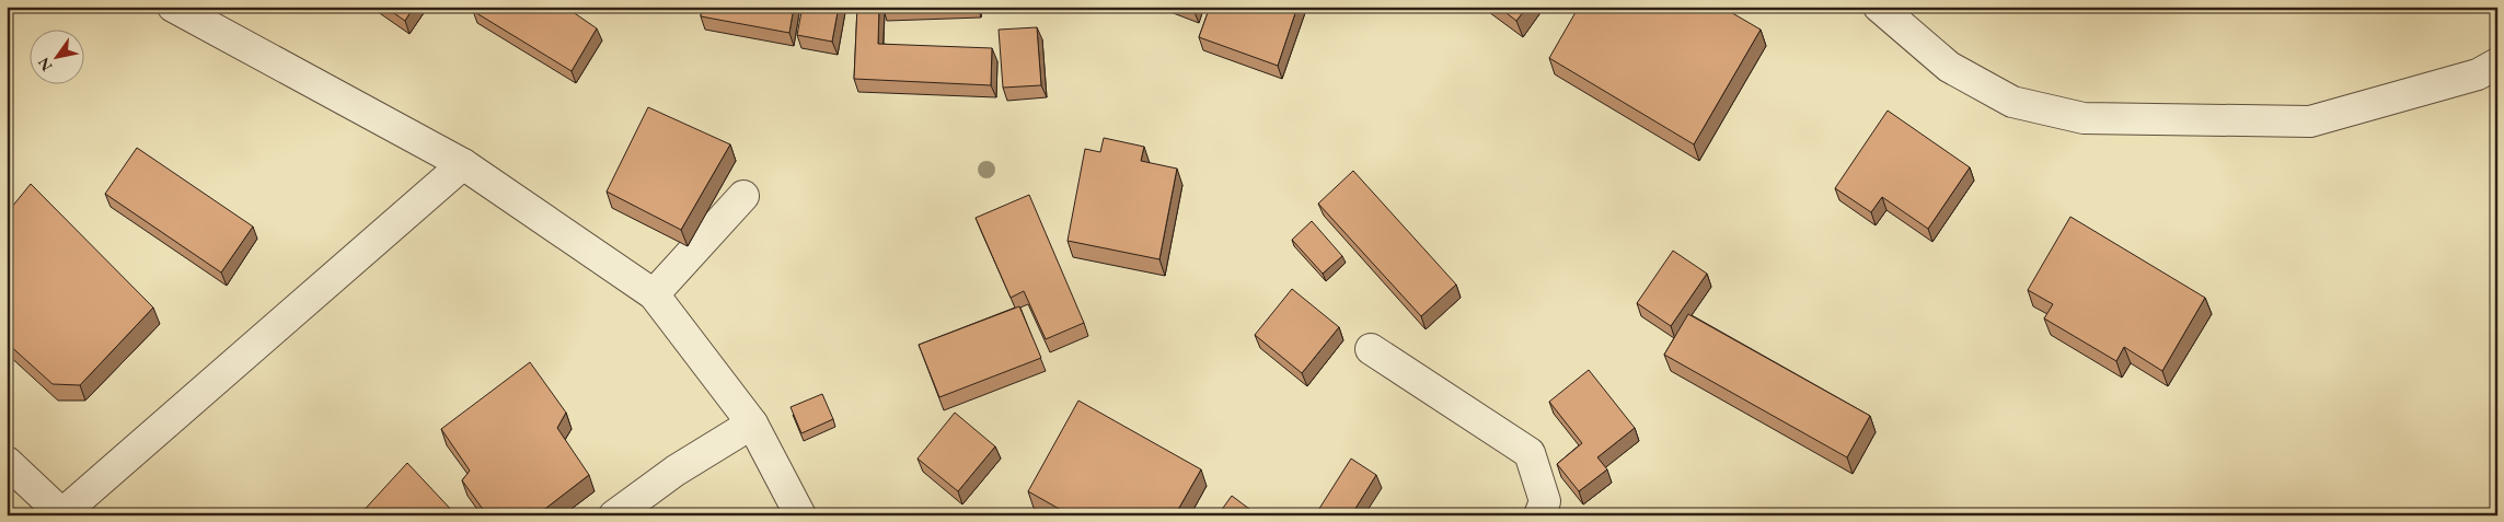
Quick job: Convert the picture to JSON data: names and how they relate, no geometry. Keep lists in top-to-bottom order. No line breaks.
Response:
{"north":"bottom left"}
